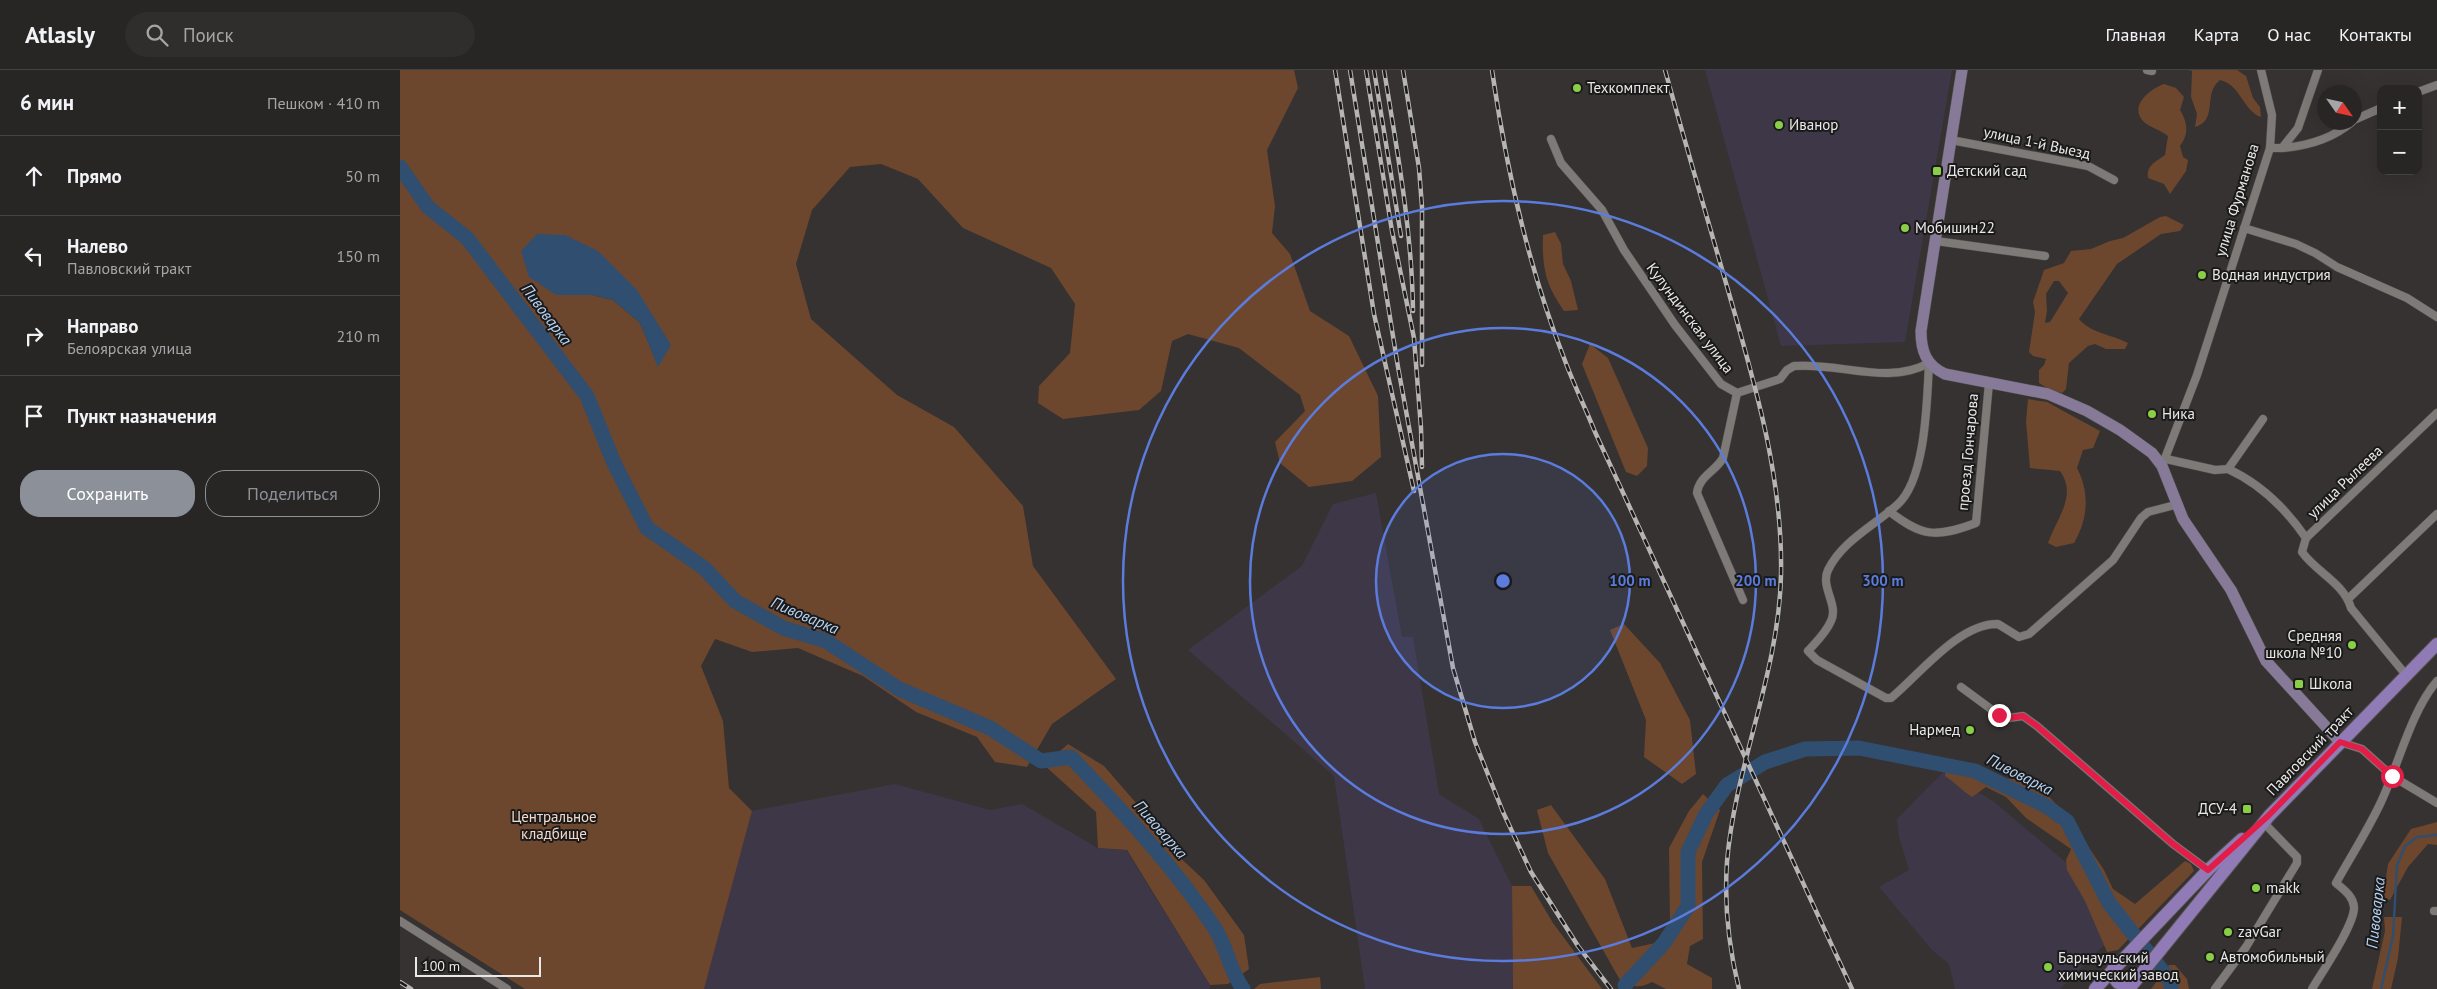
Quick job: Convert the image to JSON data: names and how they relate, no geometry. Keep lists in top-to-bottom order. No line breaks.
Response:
{"streets":{"main road":["Павловский тракт"],"street":["улица 1-й Выезд","улица Фурманова","Кулундинская улица","проезд Гончарова","улица Рылеева"]},"water":["Пивоварка"],"parks":["Центральное кладбище"],"places":{"other":["Техкомплект","Иванор","Мобишин22","Водная индустрия","Ника","Средняя школа №10","Нармед","makk","zavGar","Автомобильный","Барнаульский химический завод"],"transit":["Детский сад","Школа","ДСУ-4"]},"scale_bar":"100 m","north":"bottom right","page":{"header":"Atlasly","search":"Поиск","nav":["Главная","Карта","О нас","Контакты"],"heading":["6 мин","Пешком · 410 m"],"map_buttons":["+","−"],"list":[["Прямо","50 m"],["Налево","Павловский тракт","150 m"],["Направо","Белоярская улица","210 m"],"Пункт назначения"],"buttons":["Сохранить","Поделиться"],"scale":"100 m"},"rings":["100 m","200 m","300 m"]}
